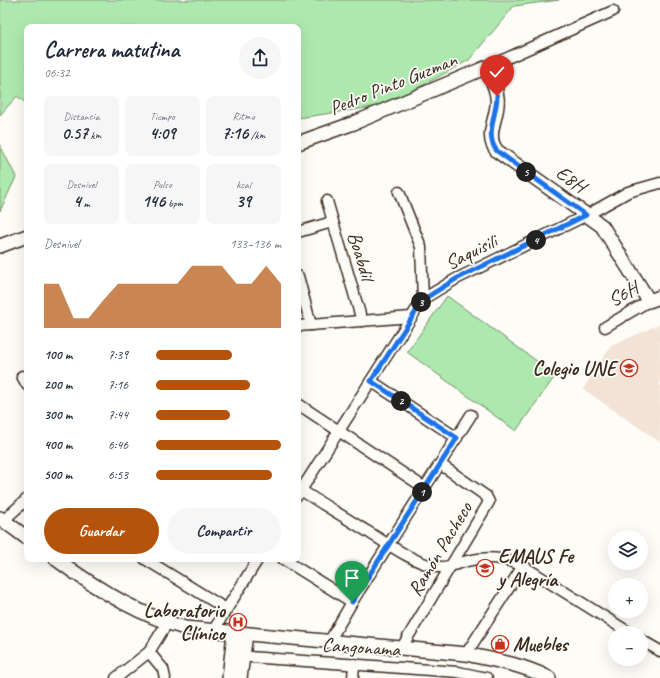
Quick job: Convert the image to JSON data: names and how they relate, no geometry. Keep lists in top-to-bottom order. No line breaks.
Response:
{"streets":{"main road":["Pedro Pinto Guzman","E8H"],"street":["Saquisili","Boabdil","S6H","Ramón Pacheco","Cangonama"]},"crossings":[["Pedro Pinto Guzman","E8H"],["E8H","Saquisili"],["E8H","S6H"]],"places":{"school or university":["Colegio UNE","EMAUS Fe y Alegría"],"hospital":["Laboratorio Clínico"],"shop":["Muebles"]},"page":{"heading":["Carrera matutina","06:32"],"stats":[["Distancia","0.57 km"],["Tiempo","4:09"],["Ritmo","7:16 /km"],["Desnivel","4 m"],["Pulso","146 bpm"],["kcal","39"]],"pins":["5","4","3","2","1"],"chart":["Desnivel","133–136 m"],"list":[{"name":"100 m","note":"7:39"},{"name":"200 m","note":"7:16"},{"name":"300 m","note":"7:44"},{"name":"400 m","note":"6:46"},{"name":"500 m","note":"6:53"}],"buttons":["Guardar","Compartir"],"map_buttons":["+","−"]}}
